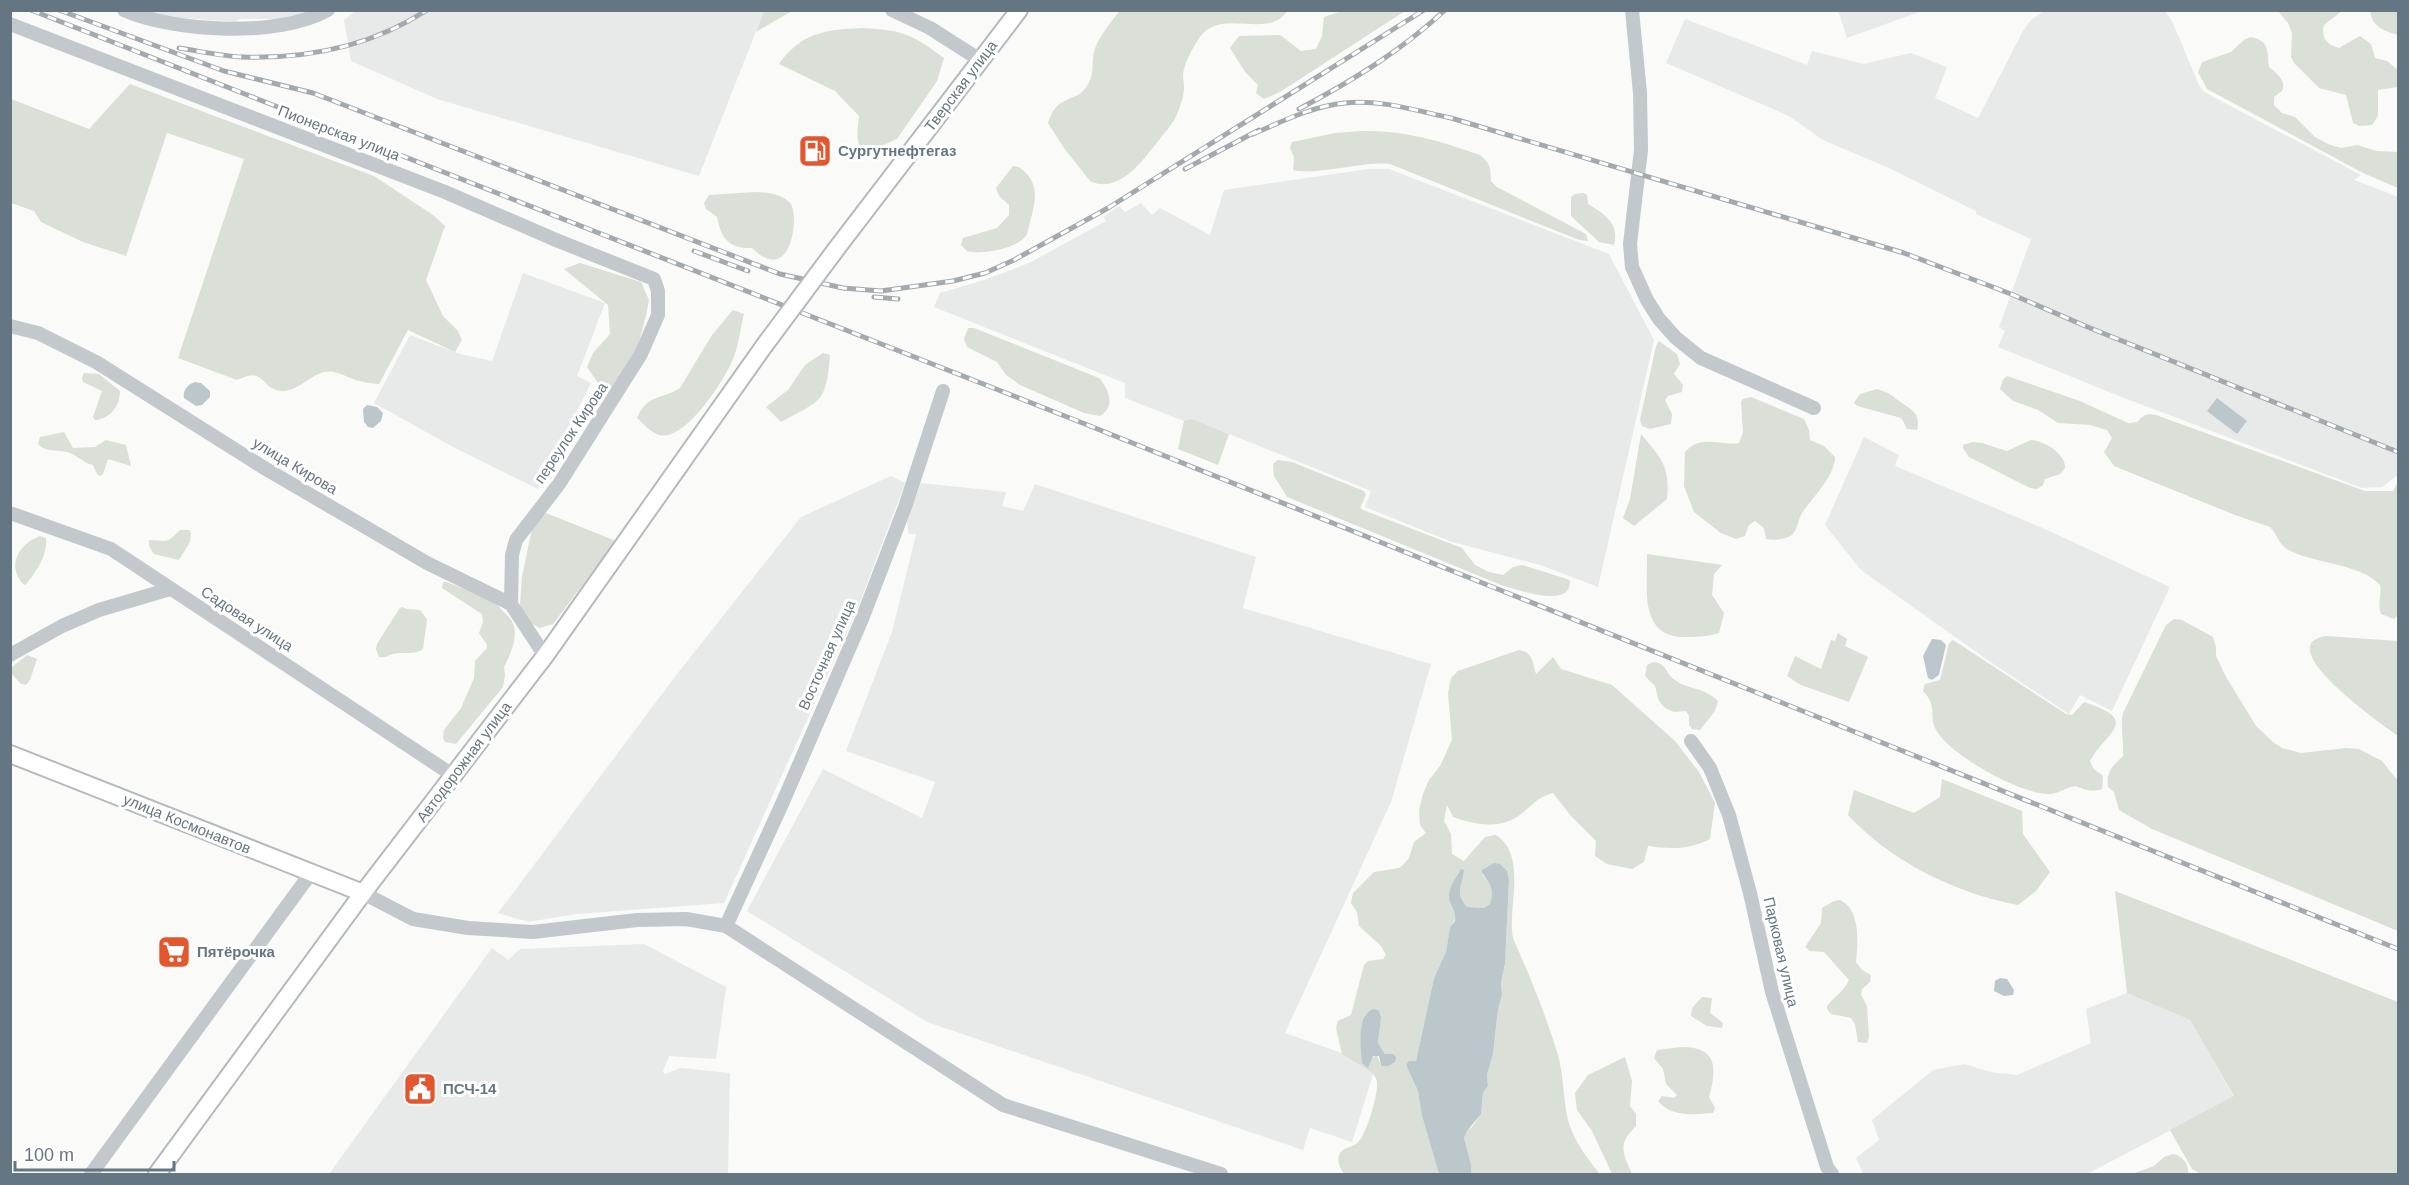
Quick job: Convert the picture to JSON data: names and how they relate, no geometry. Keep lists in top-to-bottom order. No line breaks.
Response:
{"streets":{"main road":["Тверская улица","Автодорожная улица","улица Космонавтов"],"street":["Пионерская улица","переулок Кирова","улица Кирова","Садовая улица","Восточная улица","Парковая улица"]},"crossings":[["Тверская улица","Автодорожная улица"],["Пионерская улица","переулок Кирова"],["переулок Кирова","улица Кирова"],["Садовая улица","Автодорожная улица"],["Автодорожная улица","улица Космонавтов"]],"places":{"fuel station":["Сургутнефтегаз"],"supermarket":["Пятёрочка"],"public building":["ПСЧ-14"]},"scale_bar":"100 m"}
